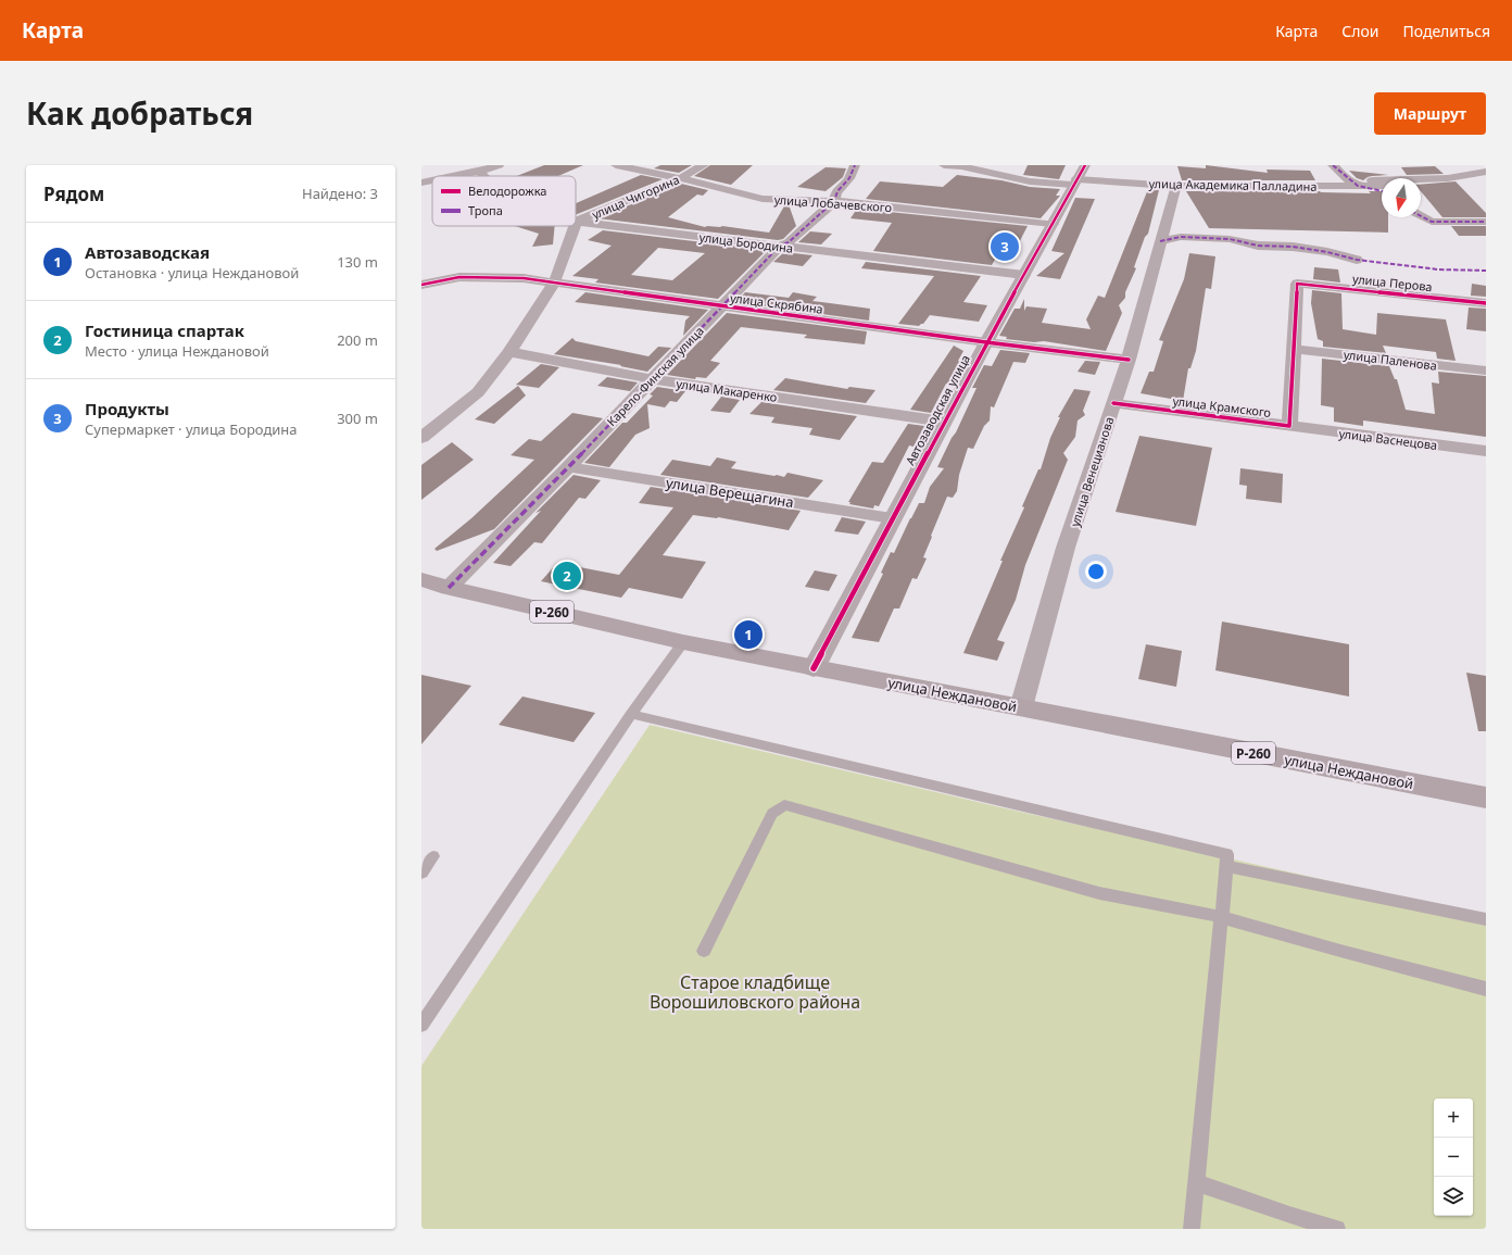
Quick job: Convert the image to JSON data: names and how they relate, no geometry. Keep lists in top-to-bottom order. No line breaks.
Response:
{"streets":{"highway":["Р-260","улица Неждановой"],"street":["улица Академика Палладина","улица Чигорина","улица Лобачевского","улица Бородина","улица Перова","улица Скрябина","улица Паленова","Карело-Финская улица","улица Макаренко","улица Крамского","Автозаводская улица","улица Васнецова","улица Венецианова","улица Верещагина"]},"crossings":[["улица Академика Палладина","Автозаводская улица"],["улица Академика Палладина","улица Венецианова"],["улица Чигорина","улица Лобачевского"],["улица Чигорина","улица Бородина"],["улица Чигорина","улица Скрябина"],["улица Чигорина","улица Макаренко"],["улица Лобачевского","Карело-Финская улица"],["улица Лобачевского","Автозаводская улица"],["улица Бородина","Карело-Финская улица"],["улица Бородина","Автозаводская улица"],["улица Перова","улица Крамского"],["улица Скрябина","Карело-Финская улица"],["улица Скрябина","Автозаводская улица"],["улица Скрябина","улица Венецианова"],["улица Паленова","улица Крамского"],["Карело-Финская улица","улица Макаренко"],["Карело-Финская улица","улица Верещагина"],["Карело-Финская улица","улица Неждановой"],["улица Макаренко","Автозаводская улица"],["улица Крамского","улица Васнецова"],["улица Крамского","улица Венецианова"],["Автозаводская улица","улица Верещагина"],["Автозаводская улица","улица Неждановой"],["улица Венецианова","улица Неждановой"]],"parks":["Старое кладбище Ворошиловского района"],"legend":["Велодорожка","Тропа"],"north":"bottom","page":{"header":"Карта","nav":["Карта","Слои","Поделиться"],"title":"Как добраться","buttons":"Маршрут","heading":["Рядом","Найдено: 3"],"list":[{"mark":"1","name":"Автозаводская","note":"Остановка · улица Неждановой","value":"130 m"},{"mark":"2","name":"Гостиница спартак","note":"Место · улица Неждановой","value":"200 m"},{"mark":"3","name":"Продукты","note":"Супермаркет · улица Бородина","value":"300 m"}],"pins":["3","2","1"],"map_buttons":["+","−"]}}
